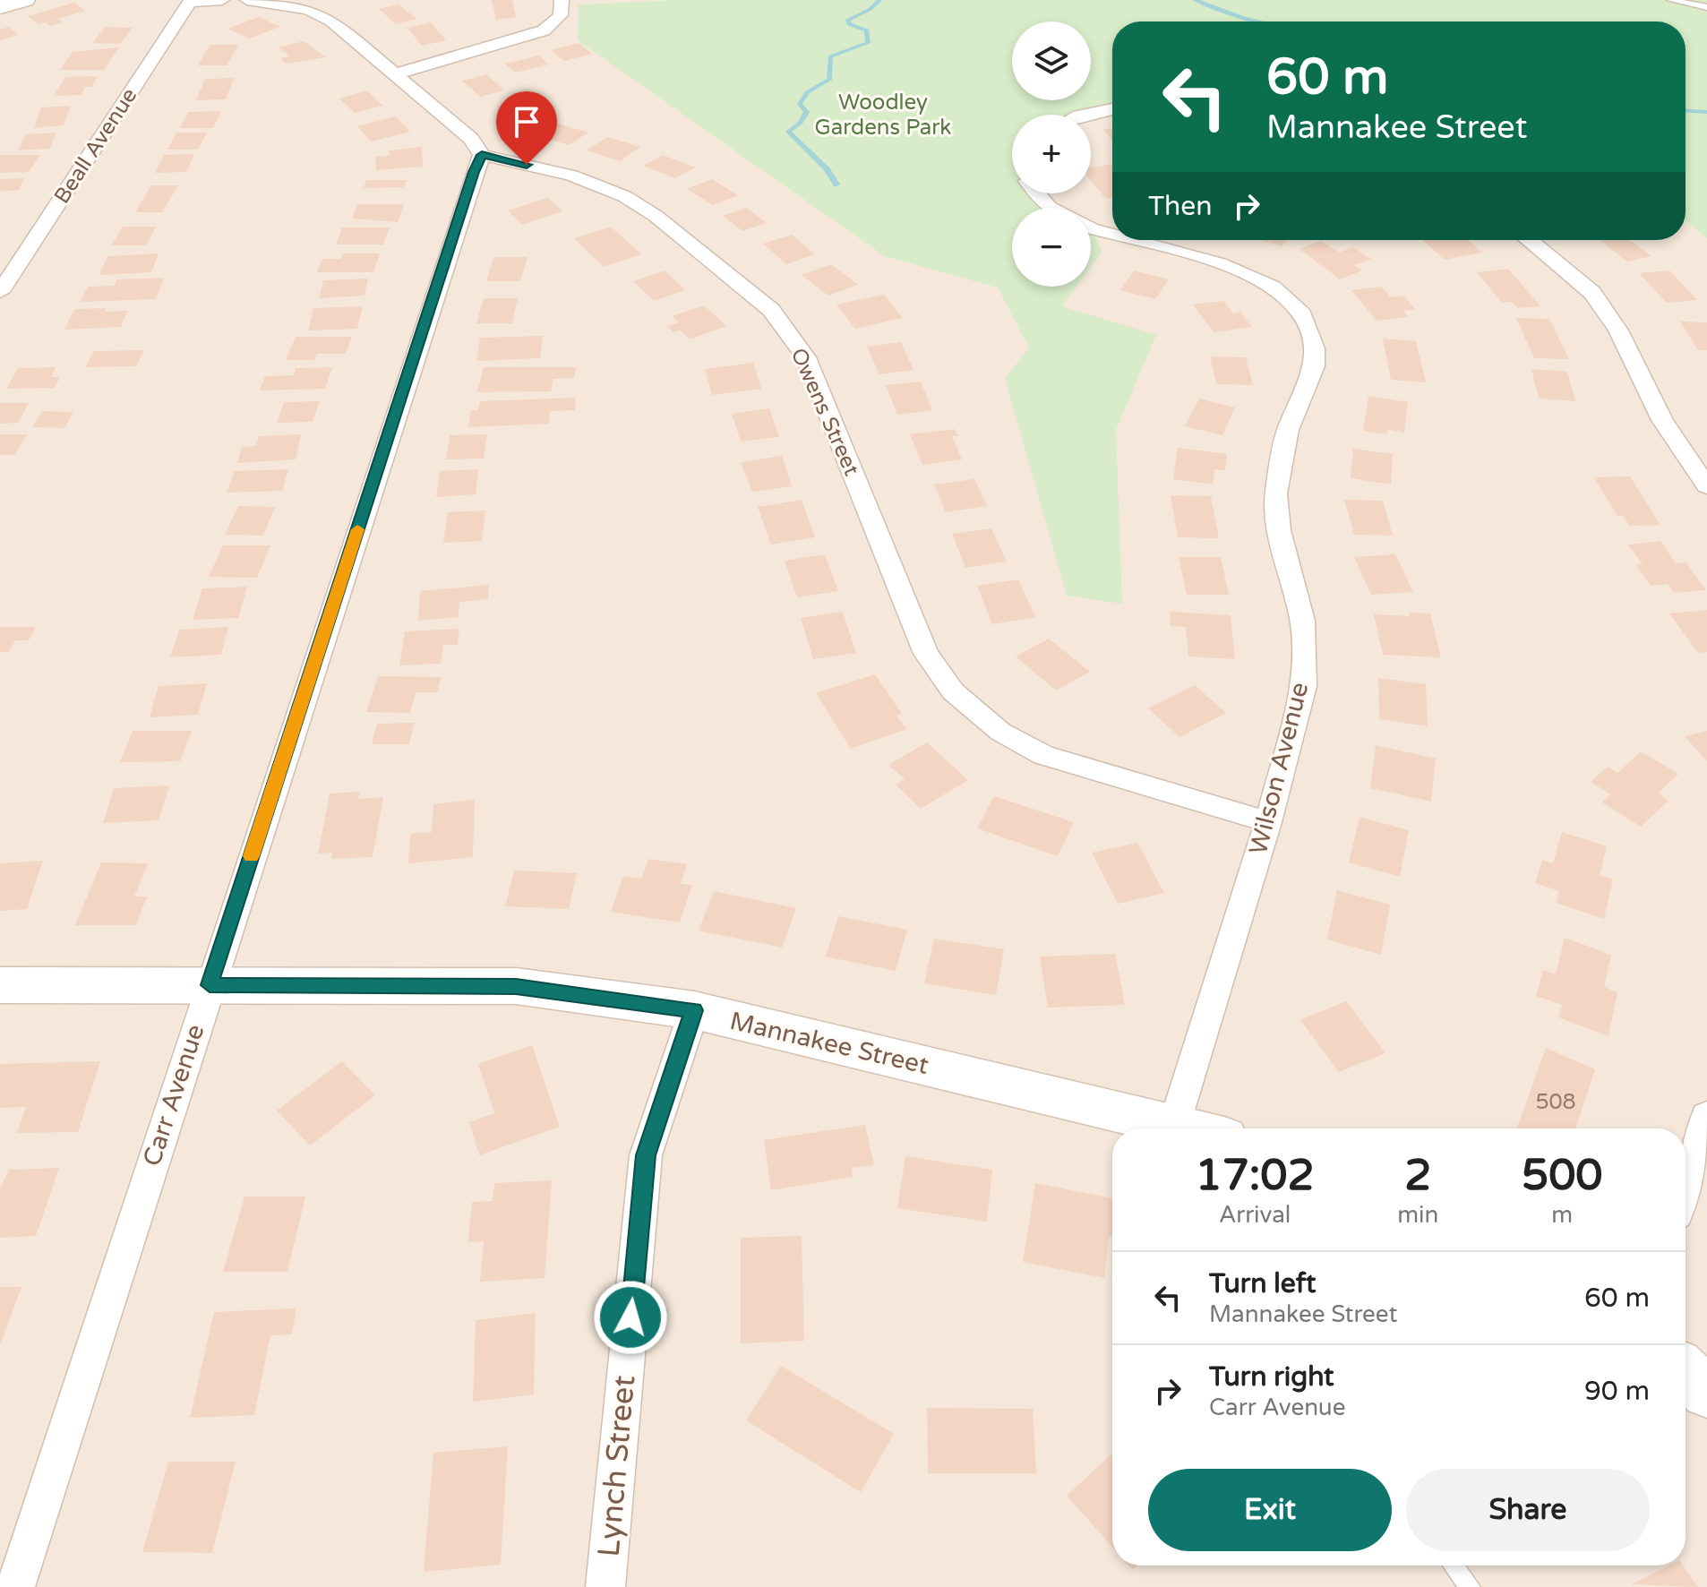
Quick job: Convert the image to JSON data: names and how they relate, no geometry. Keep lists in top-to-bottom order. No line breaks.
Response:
{"streets":{"street":["Beall Avenue","Owens Street","Wilson Avenue","Mannakee Street","Carr Avenue","Lynch Street"]},"crossings":[["Owens Street","Wilson Avenue"],["Owens Street","Carr Avenue"],["Wilson Avenue","Mannakee Street"],["Mannakee Street","Carr Avenue"],["Mannakee Street","Lynch Street"]],"parks":["Woodley Gardens Park"],"house_numbers":["508"],"page":{"map_buttons":["+","−"],"turn":["60 m","Mannakee Street"],"then":"Then","eta":["17:02","Arrival","2","min","500","m"],"list":[{"name":"Turn left","note":"Mannakee Street","value":"60 m"},{"name":"Turn right","note":"Carr Avenue","value":"90 m"}],"buttons":["Exit","Share"]}}
